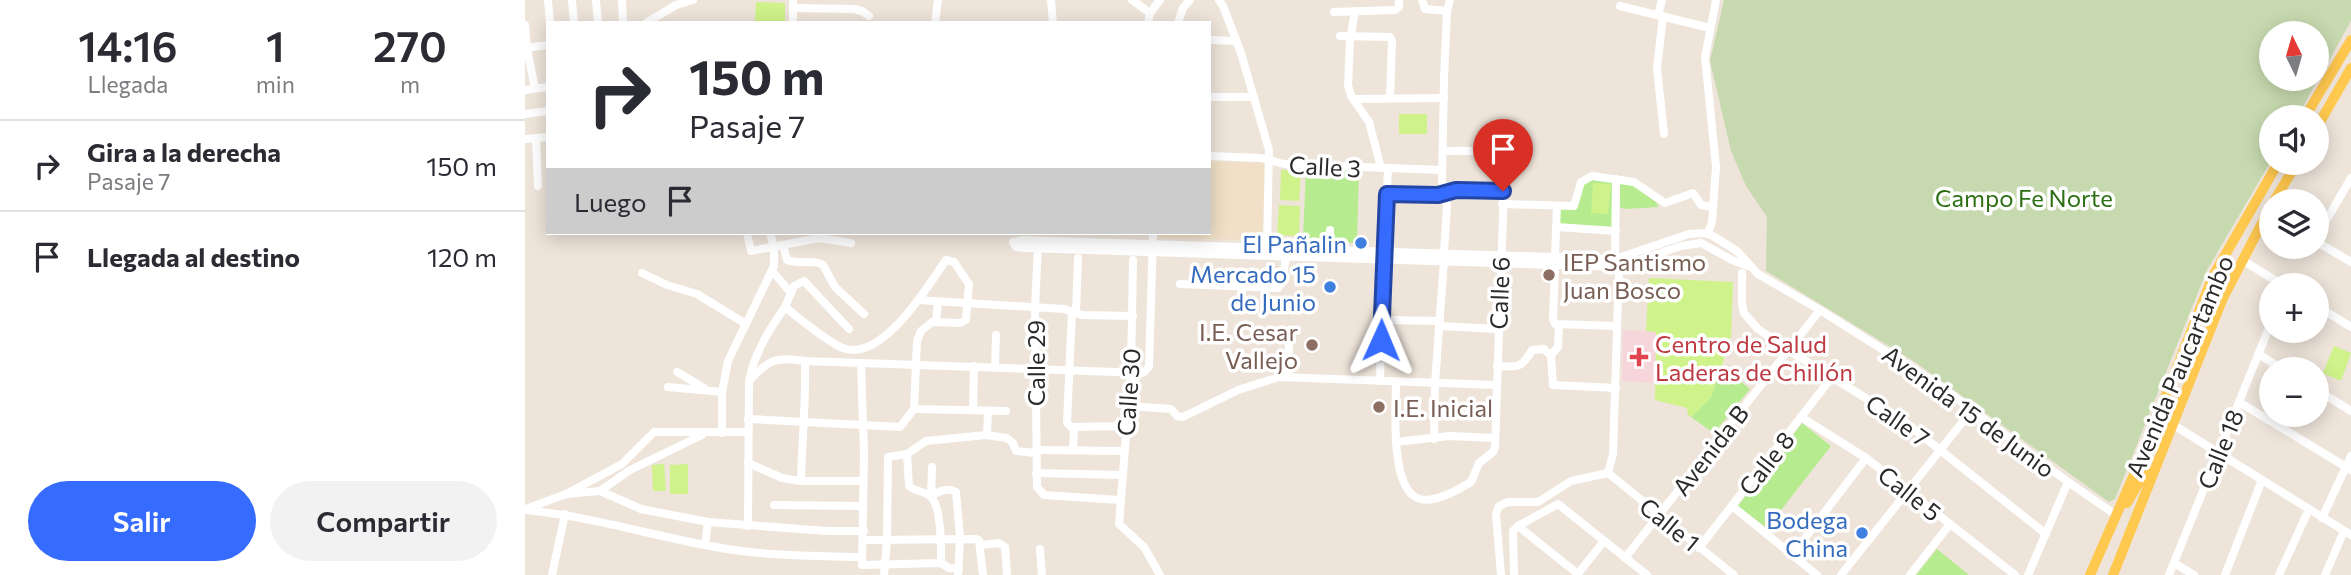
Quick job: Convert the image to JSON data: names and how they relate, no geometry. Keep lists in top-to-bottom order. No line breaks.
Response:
{"streets":{"main road":["Avenida Paucartambo"],"street":["Calle 3","Calle 6","Calle 29","Calle 30","Avenida 15 de Junio","Calle 7","Calle 18","Avenida B","Calle 8","Calle 5","Calle 1"]},"crossings":[["Calle 6","Avenida 15 de Junio"],["Calle 29","Calle 30"],["Calle 29","Avenida 15 de Junio"],["Avenida Paucartambo","Avenida 15 de Junio"],["Avenida 15 de Junio","Calle 7"],["Avenida 15 de Junio","Avenida B"],["Calle 7","Avenida B"],["Calle 7","Calle 8"],["Avenida B","Calle 1"],["Calle 8","Calle 5"],["Calle 8","Calle 1"]],"parks":["Campo Fe Norte"],"places":{"other":["El Pañalin","IEP Santismo Juan Bosco","Mercado 15 de Junio","I.E. Cesar Vallejo","I.E. Inicial","Bodega China"],"health":["Centro de Salud Laderas de Chillón"]},"north":"top","page":{"eta":["14:16","Llegada","1","min","270","m"],"map_buttons":["+","−"],"turn":["150 m","Pasaje 7"],"list":[{"name":"Gira a la derecha","note":"Pasaje 7","value":"150 m"},{"name":"Llegada al destino","value":"120 m"}],"then":"Luego","buttons":["Salir","Compartir"]}}
